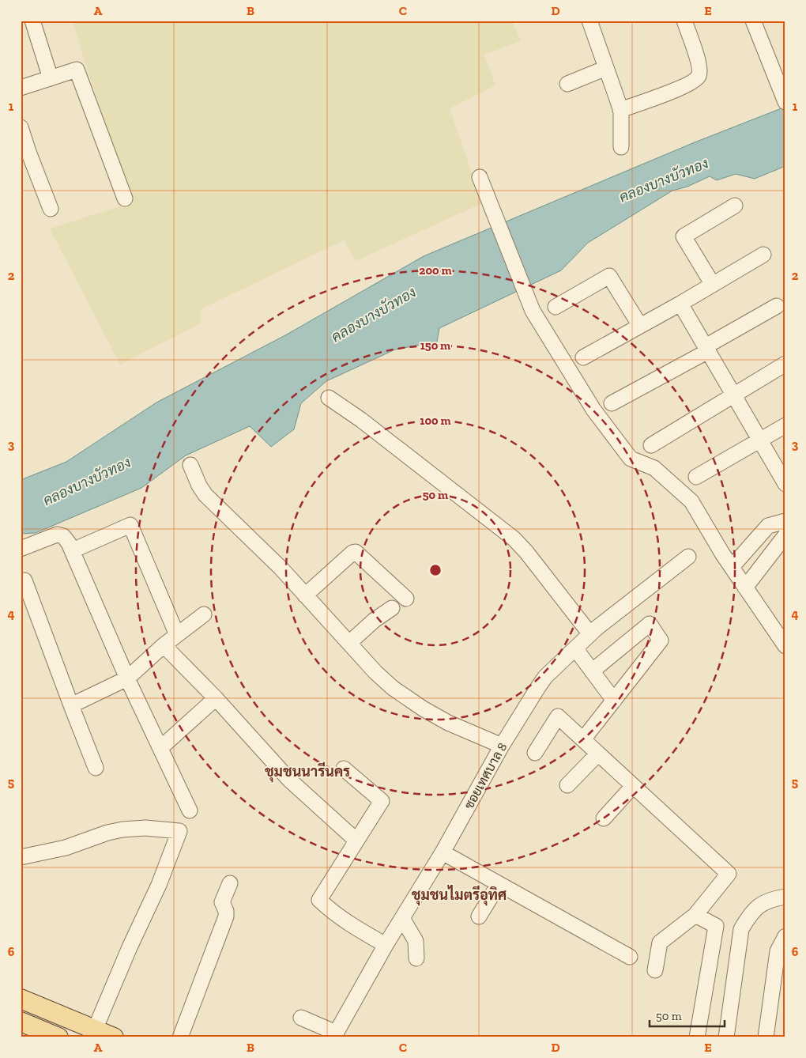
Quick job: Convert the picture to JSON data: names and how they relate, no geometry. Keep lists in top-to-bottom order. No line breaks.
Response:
{"streets":{"street":["ซอยเทศบาล 8"]},"districts":["ชุมชนนารีนคร","ชุมชนไมตรีอุทิศ"],"water":["คลองบางบัวทอง"],"scale_bar":"50 m","grid":{"columns":["A","B","C","D","E"],"rows":["1","2","3","4","5","6"]},"rings":["200 m","150 m","100 m","50 m"]}
